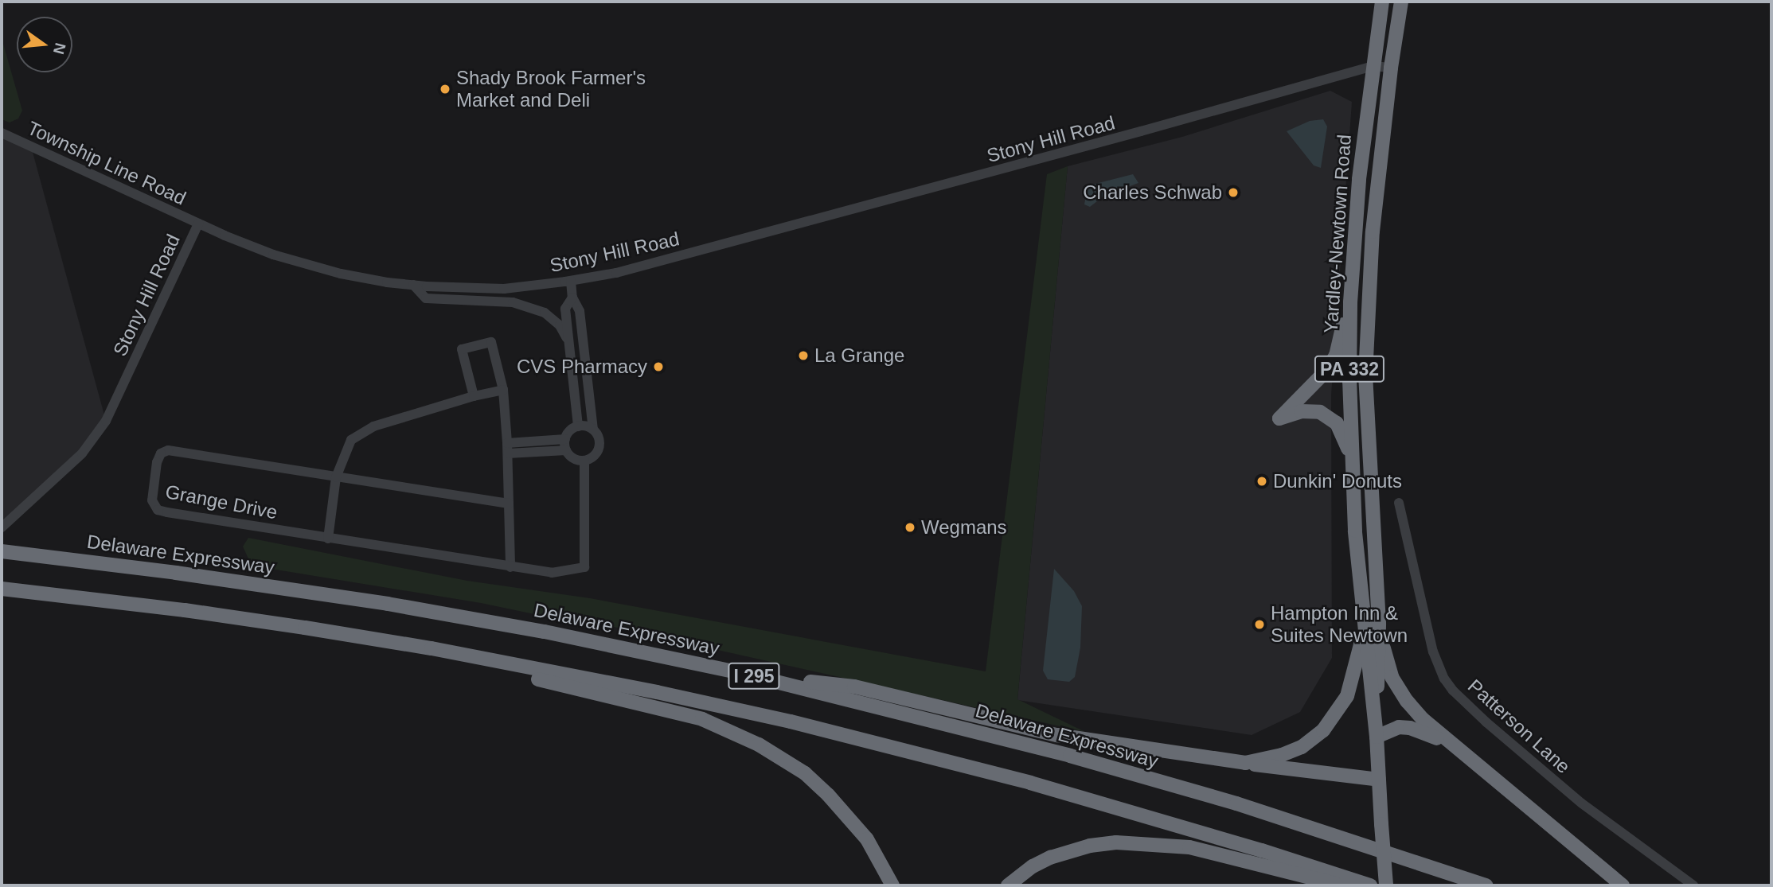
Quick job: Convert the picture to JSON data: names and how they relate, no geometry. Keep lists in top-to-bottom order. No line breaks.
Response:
{"streets":{"highway":["Yardley-Newtown Road","PA 332","Delaware Expressway","I 295"],"street":["Stony Hill Road","Township Line Road","Grange Drive","Patterson Lane"]},"crossings":[["Stony Hill Road","Township Line Road"],["Stony Hill Road","Yardley-Newtown Road"]],"places":["Shady Brook Farmer's Market and Deli","Charles Schwab","La Grange","CVS Pharmacy","Dunkin' Donuts","Wegmans","Hampton Inn & Suites Newtown"],"north":"right"}
